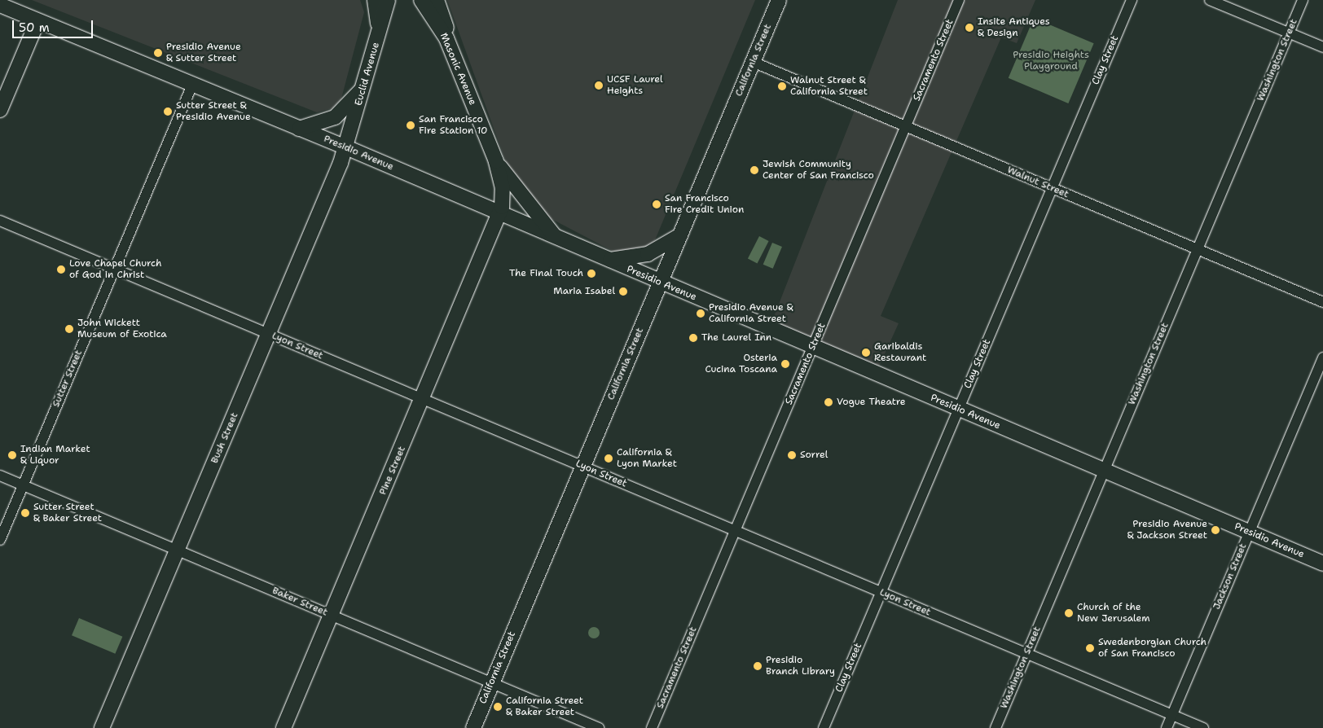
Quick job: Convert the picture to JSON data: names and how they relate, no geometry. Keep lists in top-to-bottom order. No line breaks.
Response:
{"streets":{"main road":["California Street","Masonic Avenue","Euclid Avenue","Presidio Avenue","Bush Street","Pine Street"],"street":["Sacramento Street","Clay Street","Washington Street","Walnut Street","Lyon Street","Sutter Street","Jackson Street","Baker Street"]},"crossings":[["California Street","Presidio Avenue"],["California Street","Walnut Street"],["California Street","Lyon Street"],["California Street","Baker Street"],["Sacramento Street","Presidio Avenue"],["Sacramento Street","Walnut Street"],["Sacramento Street","Lyon Street"],["Clay Street","Presidio Avenue"],["Clay Street","Walnut Street"],["Clay Street","Lyon Street"],["Washington Street","Presidio Avenue"],["Washington Street","Walnut Street"],["Washington Street","Lyon Street"],["Masonic Avenue","Presidio Avenue"],["Masonic Avenue","Pine Street"],["Euclid Avenue","Presidio Avenue"],["Euclid Avenue","Bush Street"],["Presidio Avenue","Sutter Street"],["Presidio Avenue","Bush Street"],["Presidio Avenue","Pine Street"],["Presidio Avenue","Jackson Street"],["Lyon Street","Sutter Street"],["Lyon Street","Bush Street"],["Lyon Street","Pine Street"],["Lyon Street","Jackson Street"],["Sutter Street","Baker Street"],["Bush Street","Baker Street"],["Pine Street","Baker Street"]],"parks":["Presidio Heights Playground"],"places":["Insite Antiques & Design","Presidio Avenue & Sutter Street","UCSF Laurel Heights","Walnut Street & California Street","Sutter Street & Presidio Avenue","San Francisco Fire Station 10","Jewish Community Center of San Francisco","San Francisco Fire Credit Union","Love Chapel Church of God in Christ","The Final Touch","Maria Isabel","Presidio Avenue & California Street","John Wickett Museum of Exotica","The Laurel Inn","Garibaldis Restaurant","Osteria Cucina Toscana","Vogue Theatre","Indian Market & Liquor","Sorrel","California & Lyon Market","Sutter Street & Baker Street","Presidio Avenue & Jackson Street","Church of the New Jerusalem","Swedenborgian Church of San Francisco","Presidio Branch Library","California Street & Baker Street"],"scale_bar":"50 m"}
